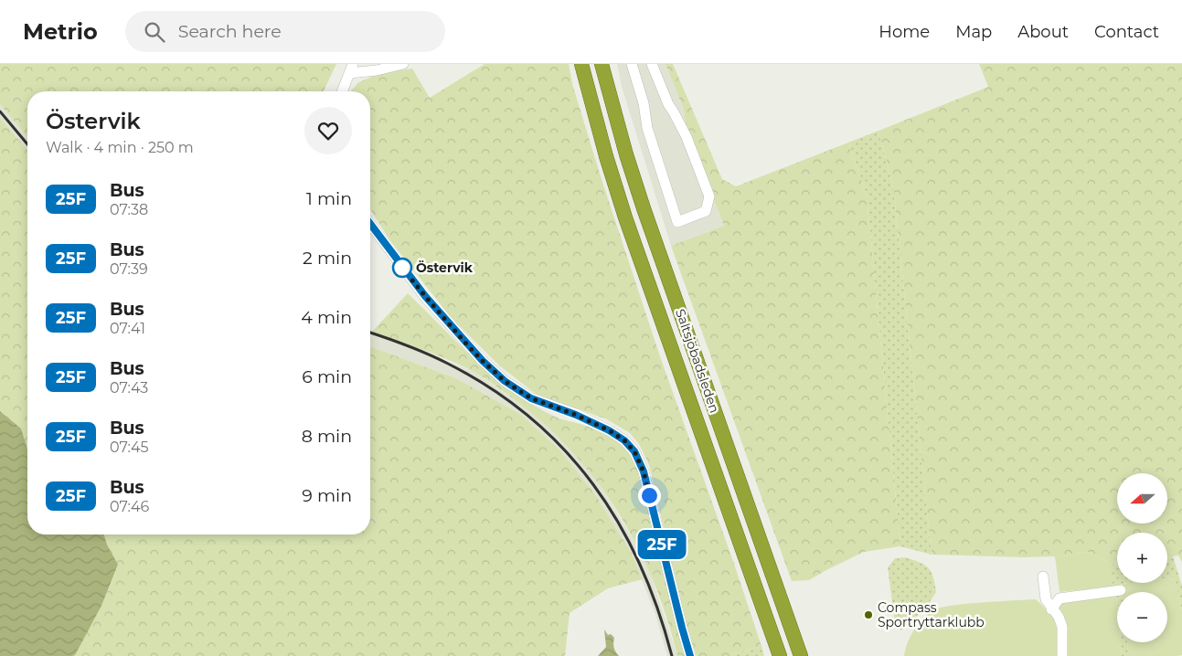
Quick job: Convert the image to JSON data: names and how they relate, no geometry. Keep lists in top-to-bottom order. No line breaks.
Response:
{"streets":{"highway":["Saltsjöbadsleden"]},"places":["Östervik","Compass Sportryttarklubb"],"lines":["bus line 25F"],"north":"left","page":{"header":"Metrio","search":"Search here","nav":["Home","Map","About","Contact"],"on_map":"25F","heading":["Östervik","Walk · 4 min · 250 m"],"list":[{"mark":"25F","name":"Bus","note":"07:38","value":"1 min"},{"mark":"25F","name":"Bus","note":"07:39","value":"2 min"},{"mark":"25F","name":"Bus","note":"07:41","value":"4 min"},{"mark":"25F","name":"Bus","note":"07:43","value":"6 min"},{"mark":"25F","name":"Bus","note":"07:45","value":"8 min"},{"mark":"25F","name":"Bus","note":"07:46","value":"9 min"}],"map_buttons":["+","−"]}}
